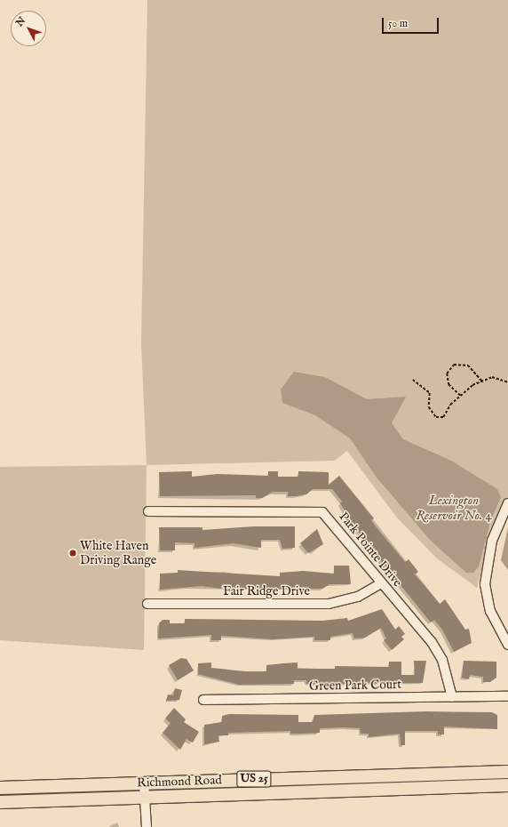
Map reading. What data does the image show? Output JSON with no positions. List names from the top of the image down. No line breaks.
{"streets":{"highway":["US 25","Richmond Road"],"street":["Park Pointe Drive","Fair Ridge Drive","Green Park Court"]},"crossings":[["Park Pointe Drive","Fair Ridge Drive"],["Park Pointe Drive","Green Park Court"]],"water":["Lexington Reservoir No. 4"],"places":["White Haven Driving Range"],"scale_bar":"50 m","north":"top left"}
